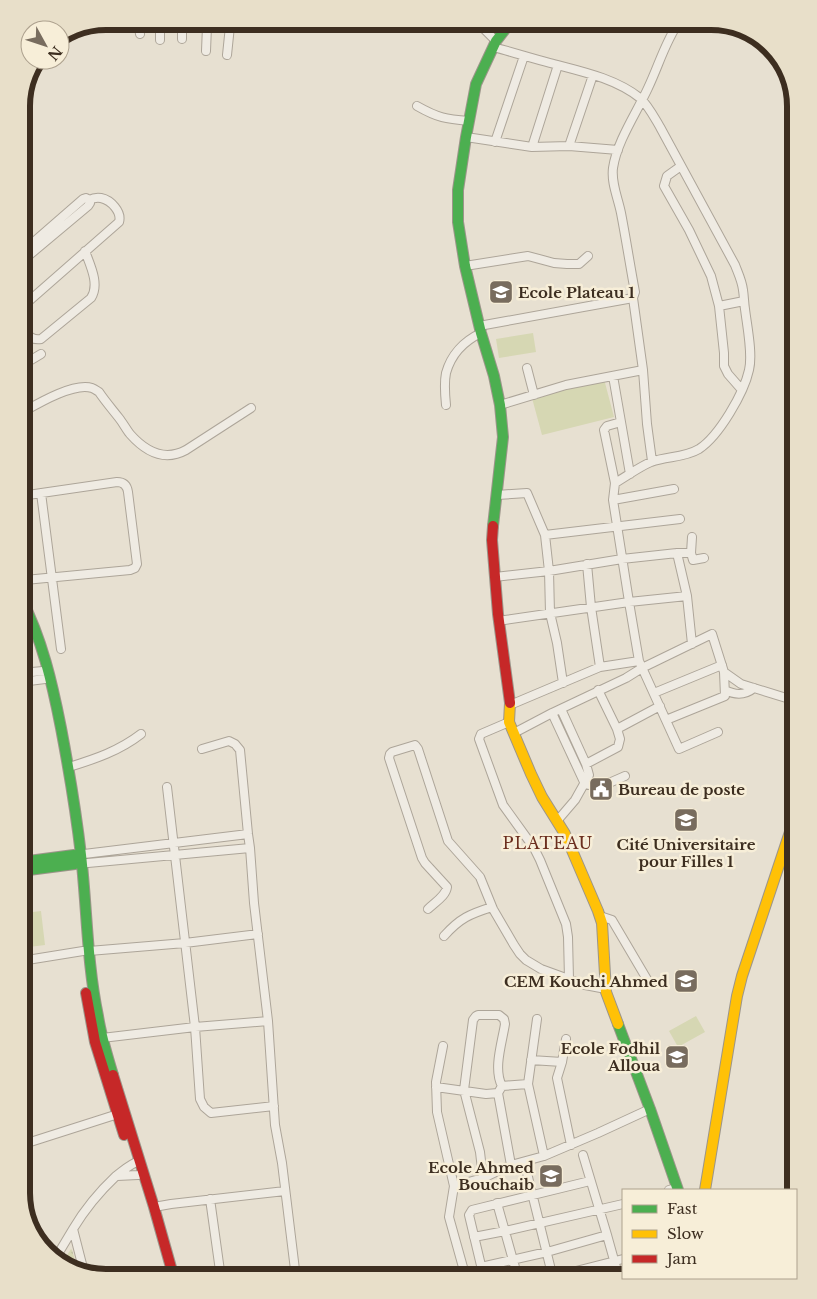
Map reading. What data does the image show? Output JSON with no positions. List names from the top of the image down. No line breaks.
{"districts":["PLATEAU"],"places":{"school or university":["Ecole Plateau 1","Cité Universitaire pour Filles 1","CEM Kouchi Ahmed","Ecole Fodhil Alloua","Ecole Ahmed Bouchaib"],"public building":["Bureau de poste"]},"legend":["Fast","Slow","Jam"],"north":"bottom right"}
